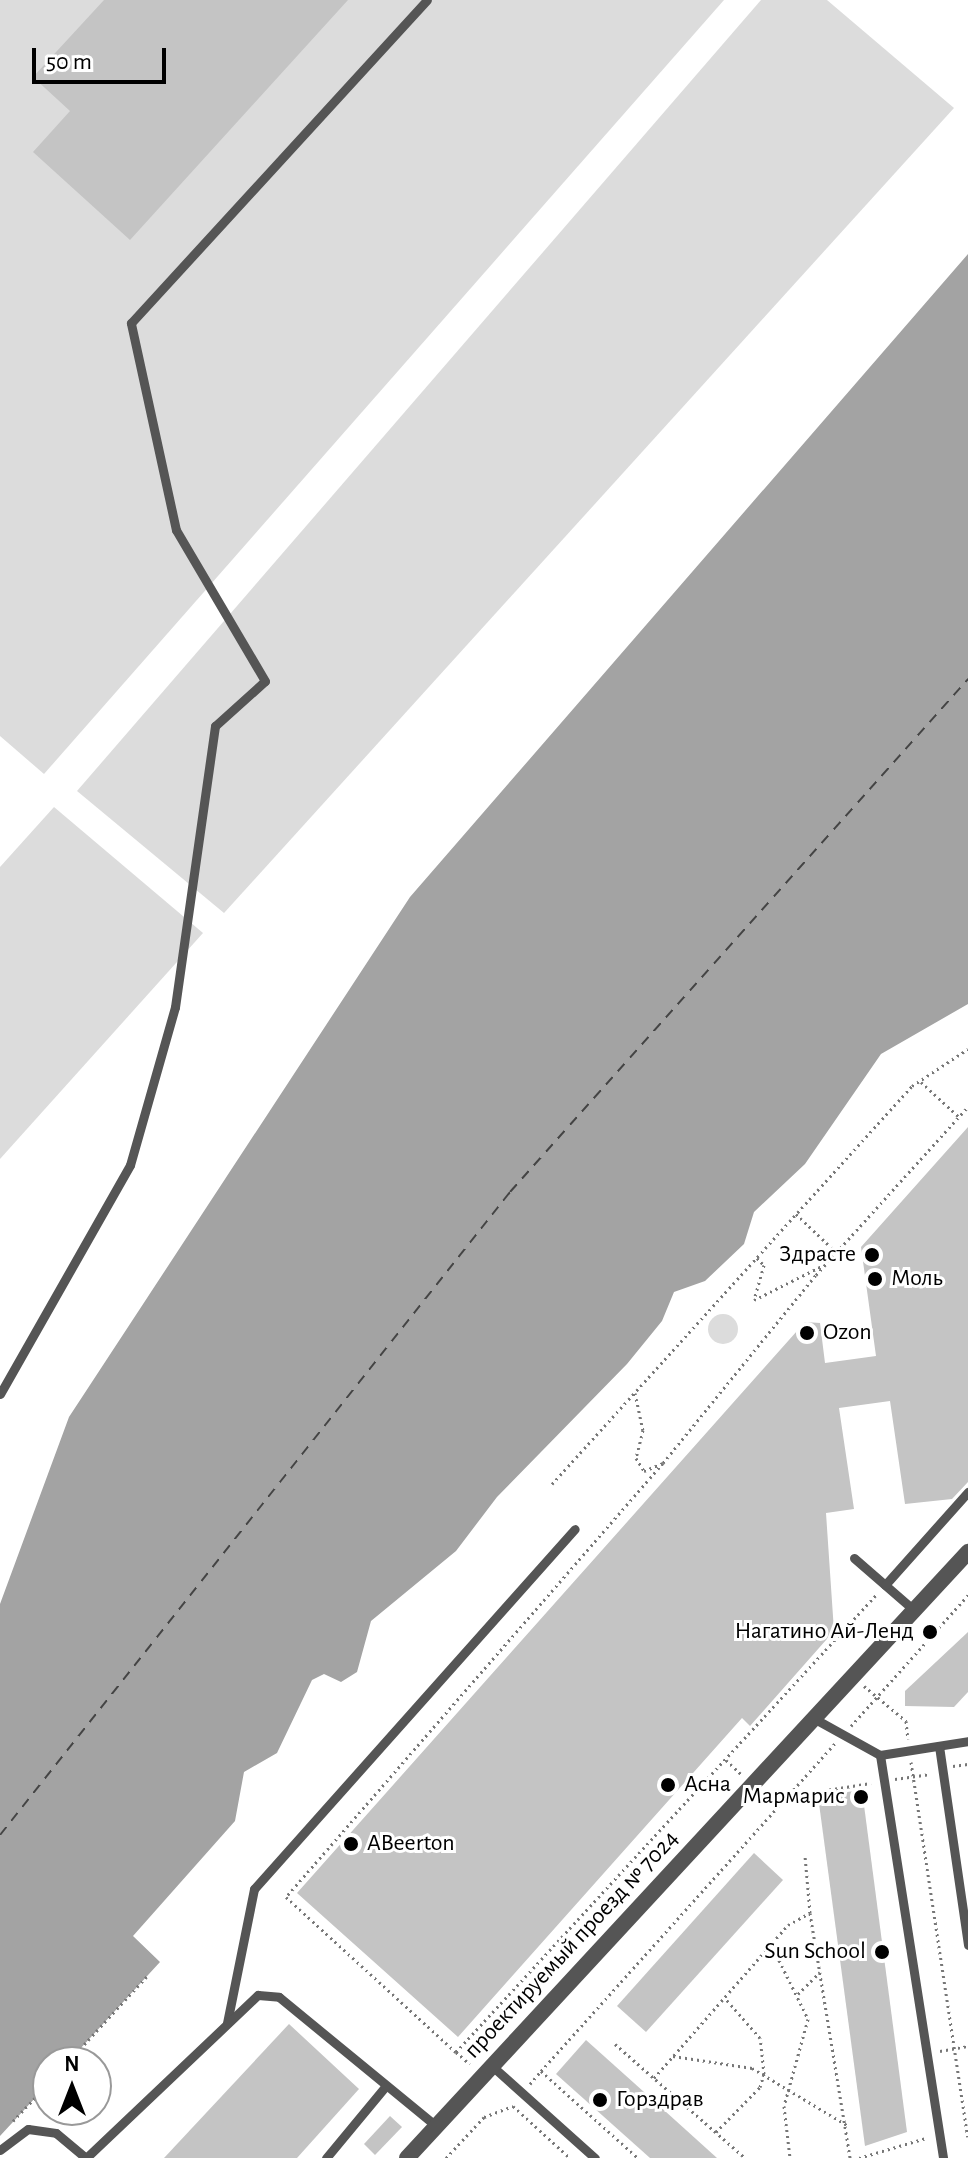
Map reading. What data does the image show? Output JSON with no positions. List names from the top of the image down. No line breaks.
{"streets":{"street":["проектируемый проезд № 7024"]},"places":["Здрасте","Моль","Ozon","Нагатино Ай-Ленд","Асна","Мармарис","ABeerton","Sun School","Горздрав"],"scale_bar":"50 m","north":"top"}
